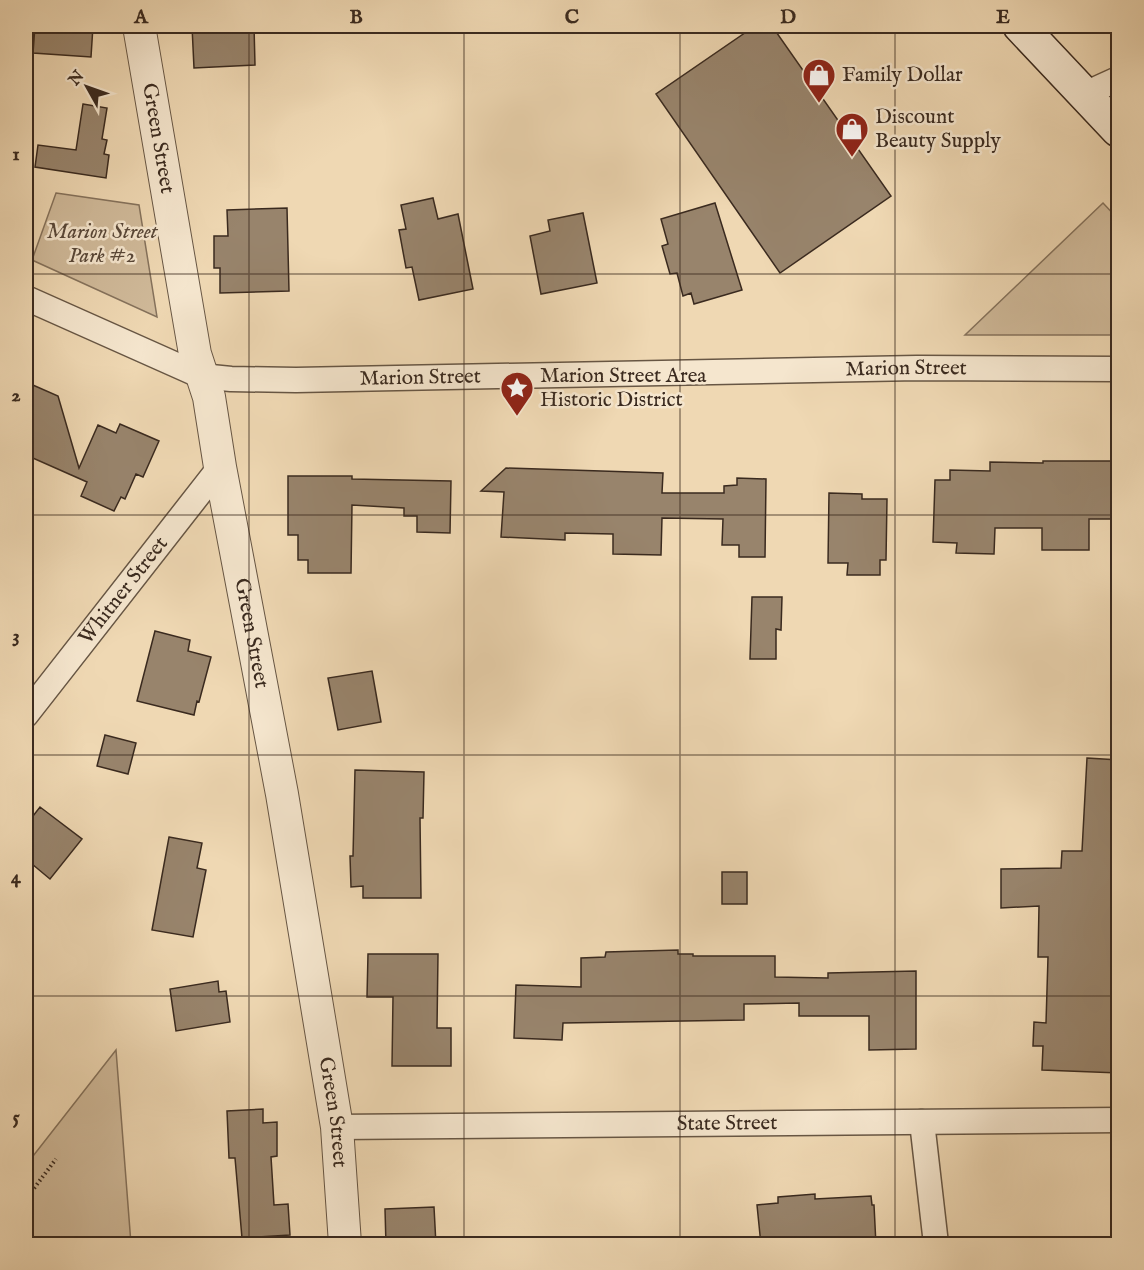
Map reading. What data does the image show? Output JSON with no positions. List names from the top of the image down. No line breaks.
{"streets":{"street":["Green Street","Marion Street","Whitner Street","State Street"]},"crossings":[["Green Street","Marion Street"],["Green Street","Whitner Street"],["Green Street","State Street"]],"parks":["Marion Street Park #2"],"places":{"shop":["Family Dollar","Discount Beauty Supply"],"place":["Marion Street Area Historic District"]},"north":"top left","grid":{"columns":["A","B","C","D","E"],"rows":["1","2","3","4","5"]}}
